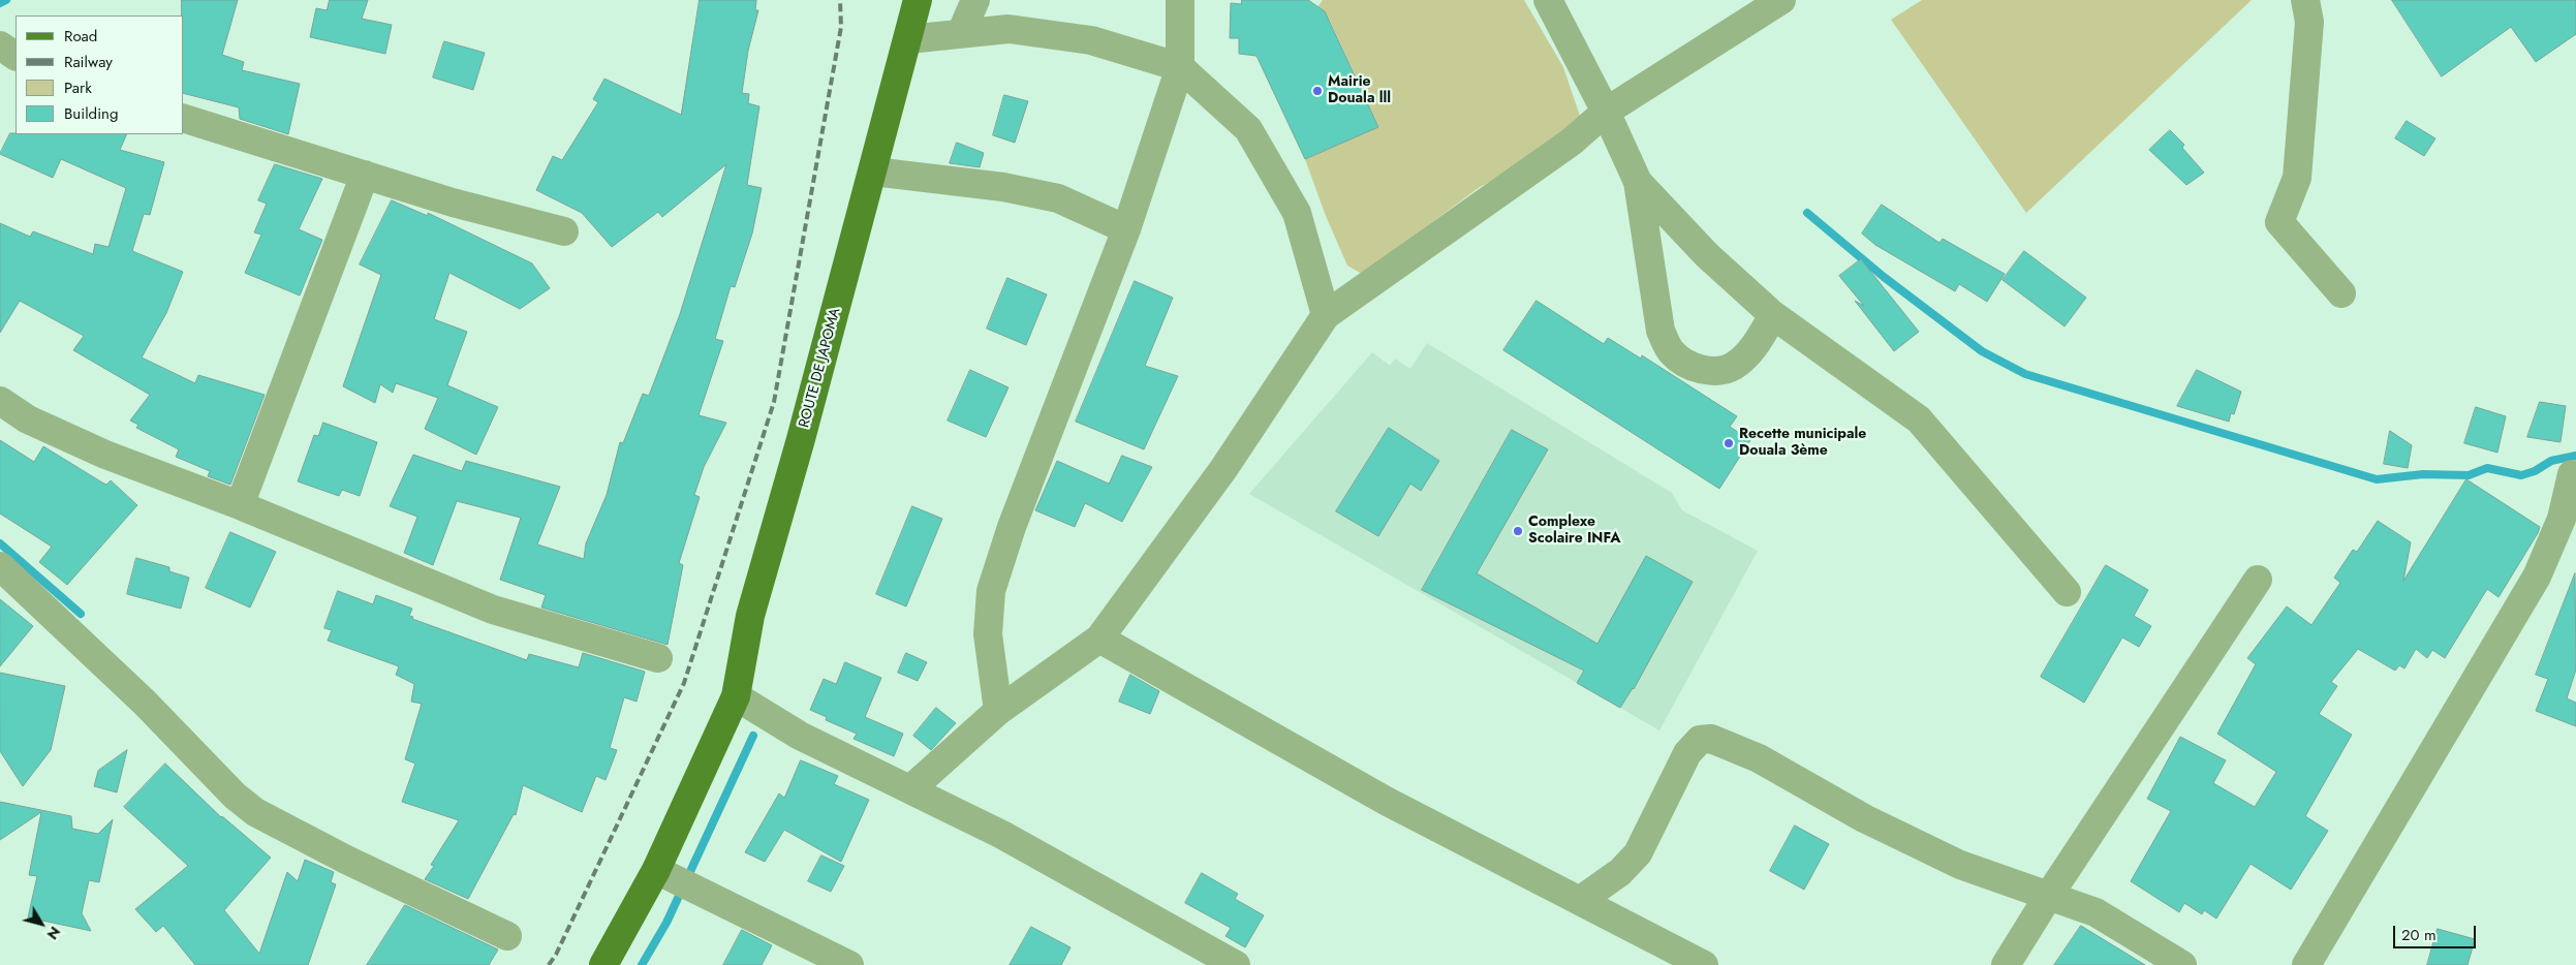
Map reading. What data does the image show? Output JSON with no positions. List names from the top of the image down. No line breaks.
{"streets":{"main road":["ROUTE DE JAPOMA"]},"places":["Mairie Douala lll","Recette municipale Douala 3ème","Complexe Scolaire INFA"],"legend":["Road","Railway","Park","Building"],"scale_bar":"20 m","north":"bottom right"}
